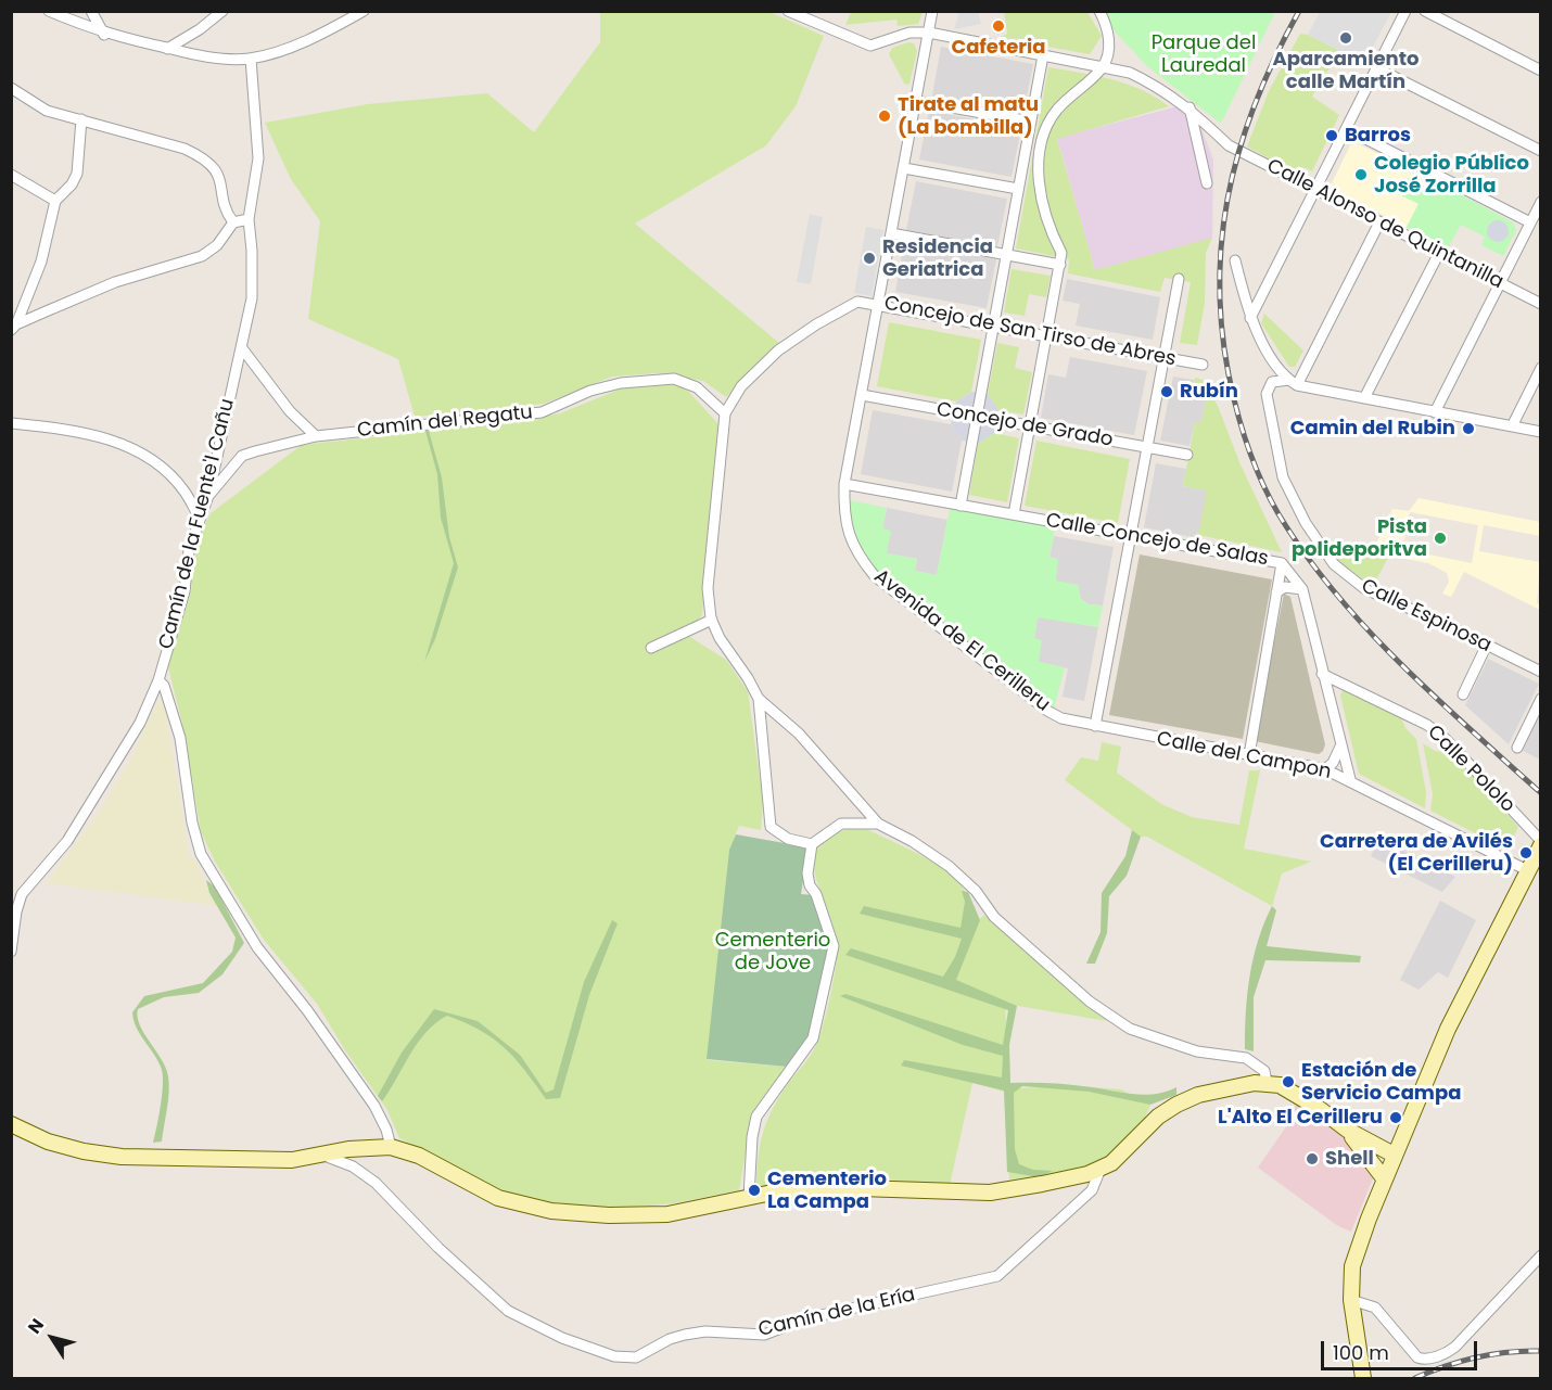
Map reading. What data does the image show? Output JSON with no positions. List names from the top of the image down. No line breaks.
{"streets":{"street":["Calle Alonso de Quintanilla","Concejo de San Tirso de Abres","Camín del Regatu","Concejo de Grado","Camín de la Fuente'l Cañu","Calle Concejo de Salas","Calle Espinosa","Avenida de El Cerilleru","Calle del Campon","Calle Pololo","Camín de la Ería"]},"crossings":[["Calle Alonso de Quintanilla","Avenida de El Cerilleru"],["Concejo de San Tirso de Abres","Camín del Regatu"],["Concejo de San Tirso de Abres","Avenida de El Cerilleru"],["Camín del Regatu","Camín de la Fuente'l Cañu"],["Concejo de Grado","Avenida de El Cerilleru"],["Calle Concejo de Salas","Avenida de El Cerilleru"],["Calle Concejo de Salas","Calle del Campon"],["Calle Concejo de Salas","Calle Pololo"],["Avenida de El Cerilleru","Calle del Campon"]],"parks":["Parque del Lauredal","Cementerio de Jove"],"places":["Cafeteria","Aparcamiento calle Martín","Tirate al matu (La bombilla)","Barros","Colegio Público José Zorrilla","Residencia Geriatrica","Rubín","Camin del Rubin","Pista polideporitva","Carretera de Avilés (El Cerilleru)","Estación de Servicio Campa","L'Alto El Cerilleru","Shell","Cementerio La Campa"],"scale_bar":"100 m","north":"top left"}
